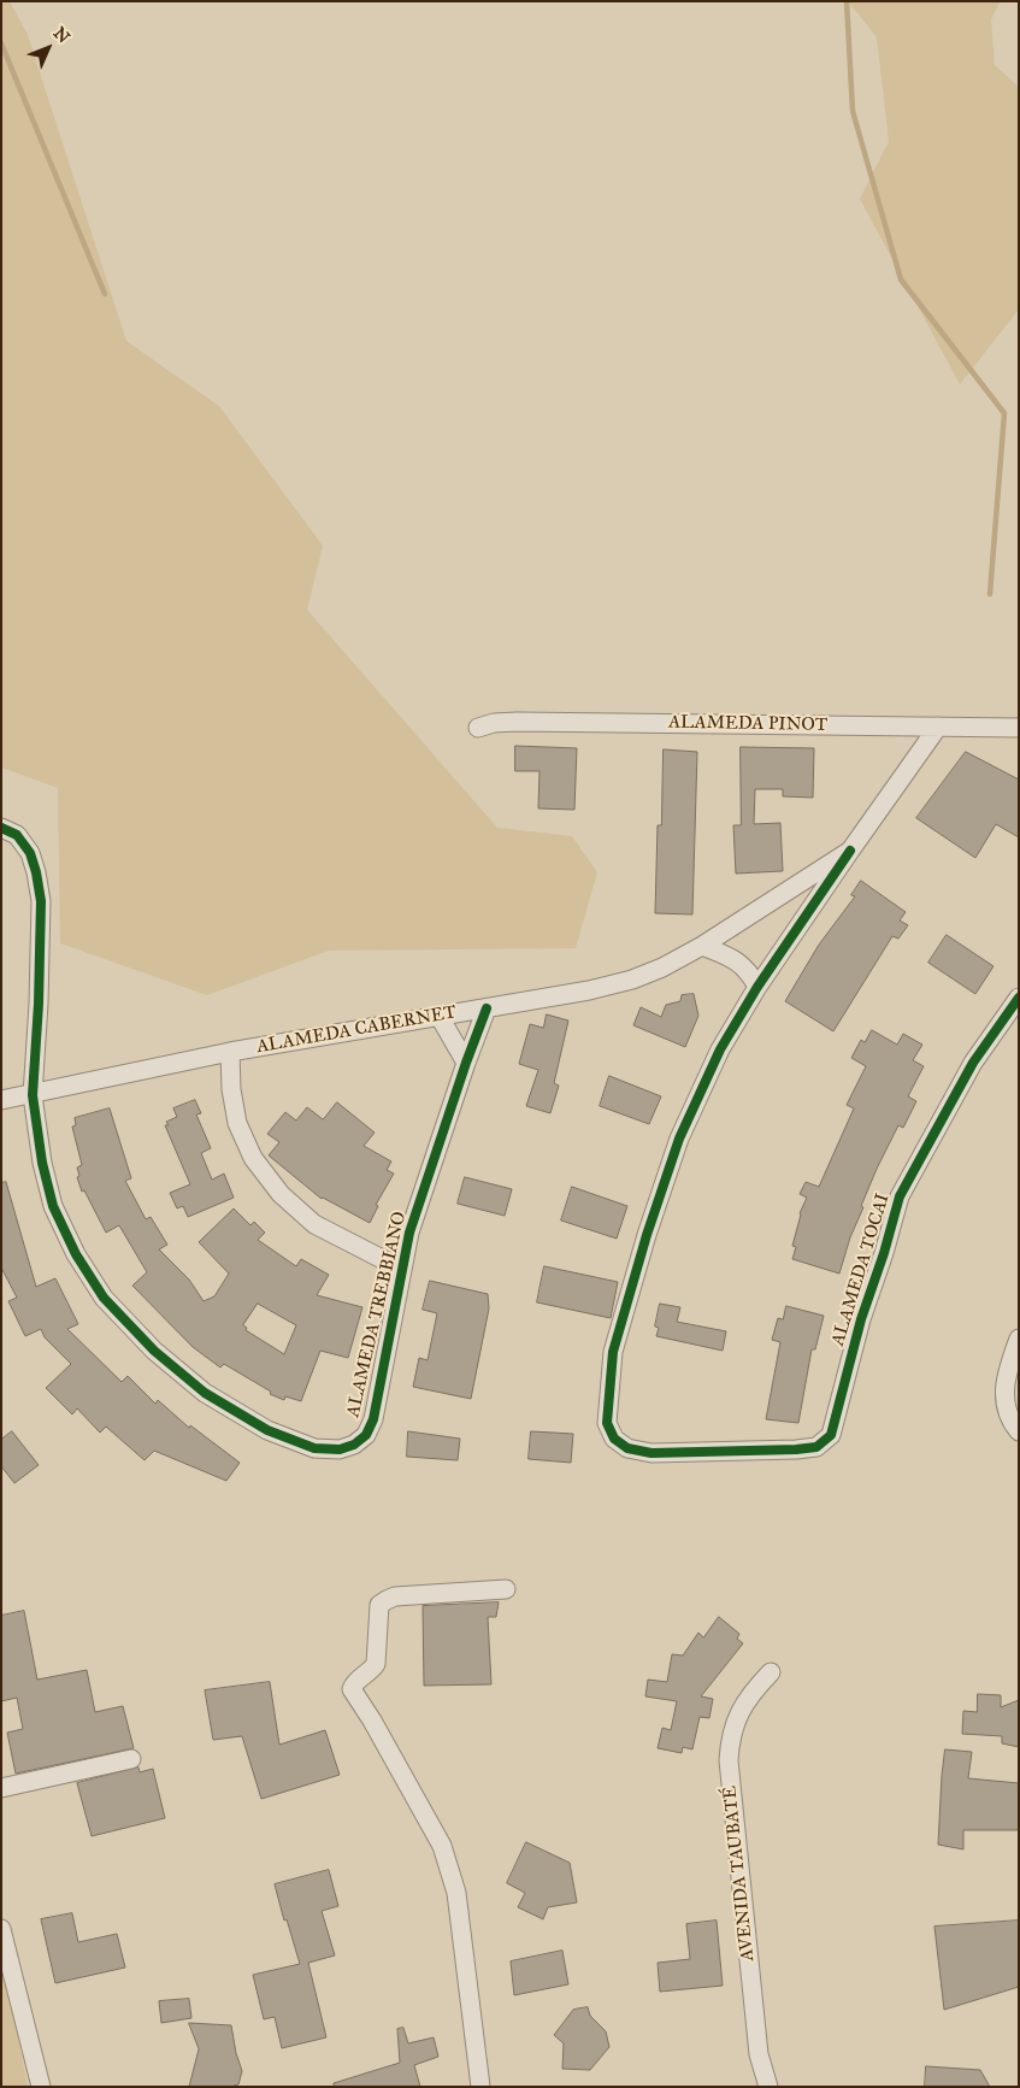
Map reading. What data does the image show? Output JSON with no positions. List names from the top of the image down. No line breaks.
{"streets":{"street":["ALAMEDA PINOT","ALAMEDA CABERNET","ALAMEDA TOCAI","ALAMEDA TREBBIANO","AVENIDA TAUBATÉ"]},"crossings":[["ALAMEDA PINOT","ALAMEDA CABERNET"],["ALAMEDA CABERNET","ALAMEDA TOCAI"],["ALAMEDA CABERNET","ALAMEDA TREBBIANO"]],"north":"top right"}
